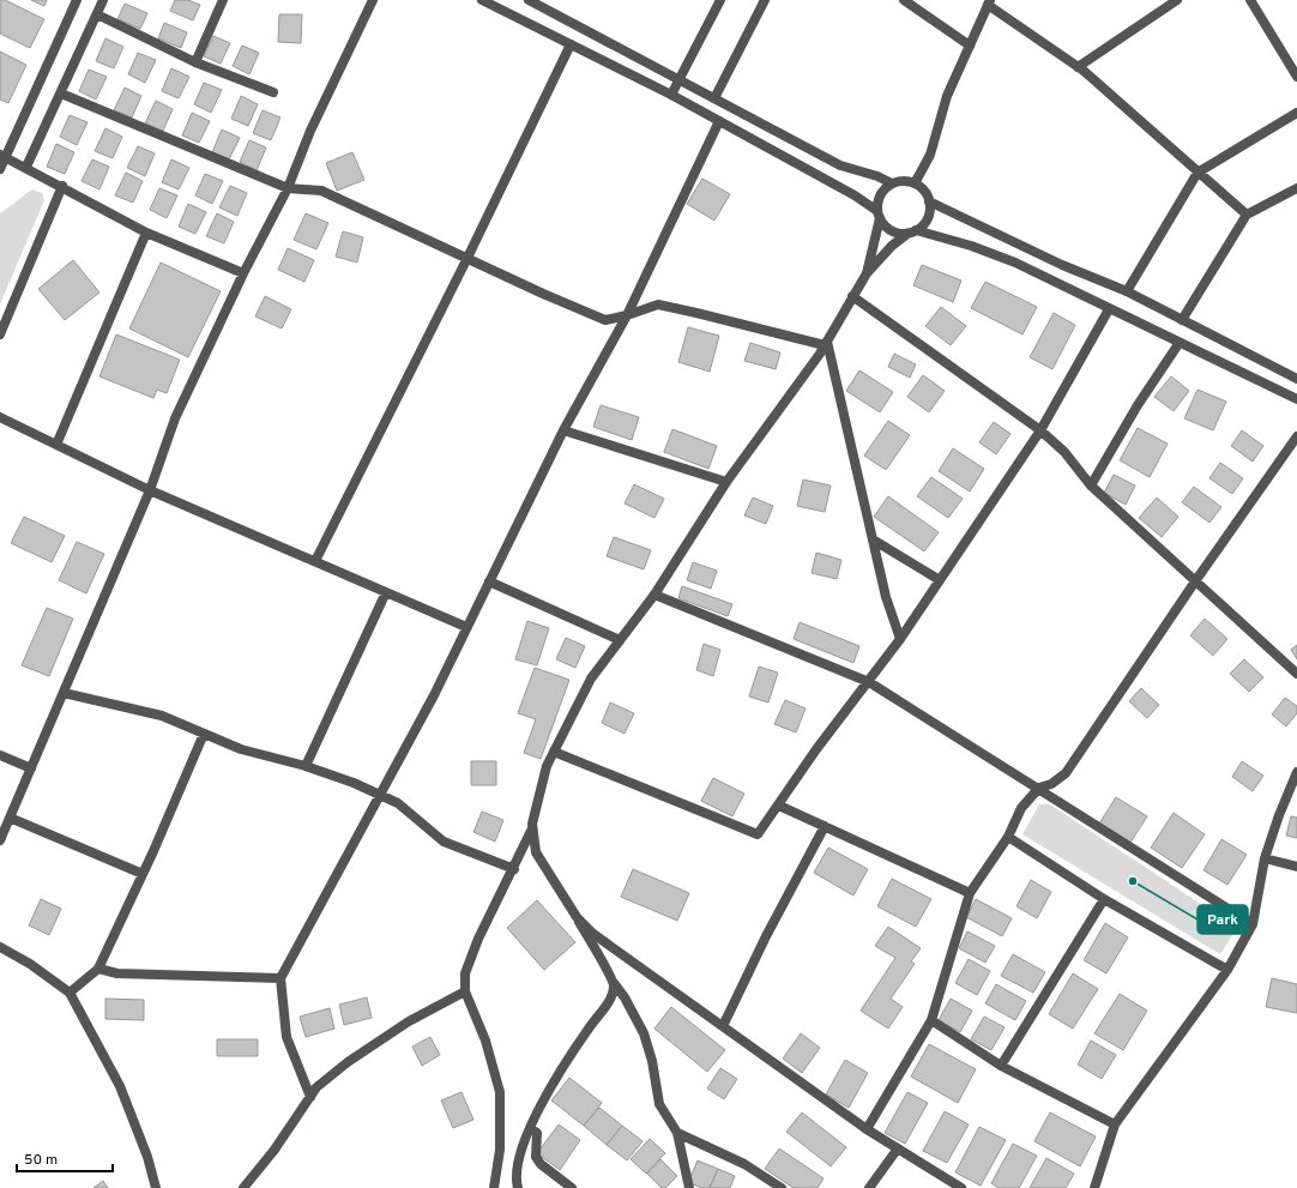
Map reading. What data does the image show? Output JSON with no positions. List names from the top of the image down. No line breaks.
{"places":["Park"],"scale_bar":"50 m"}
